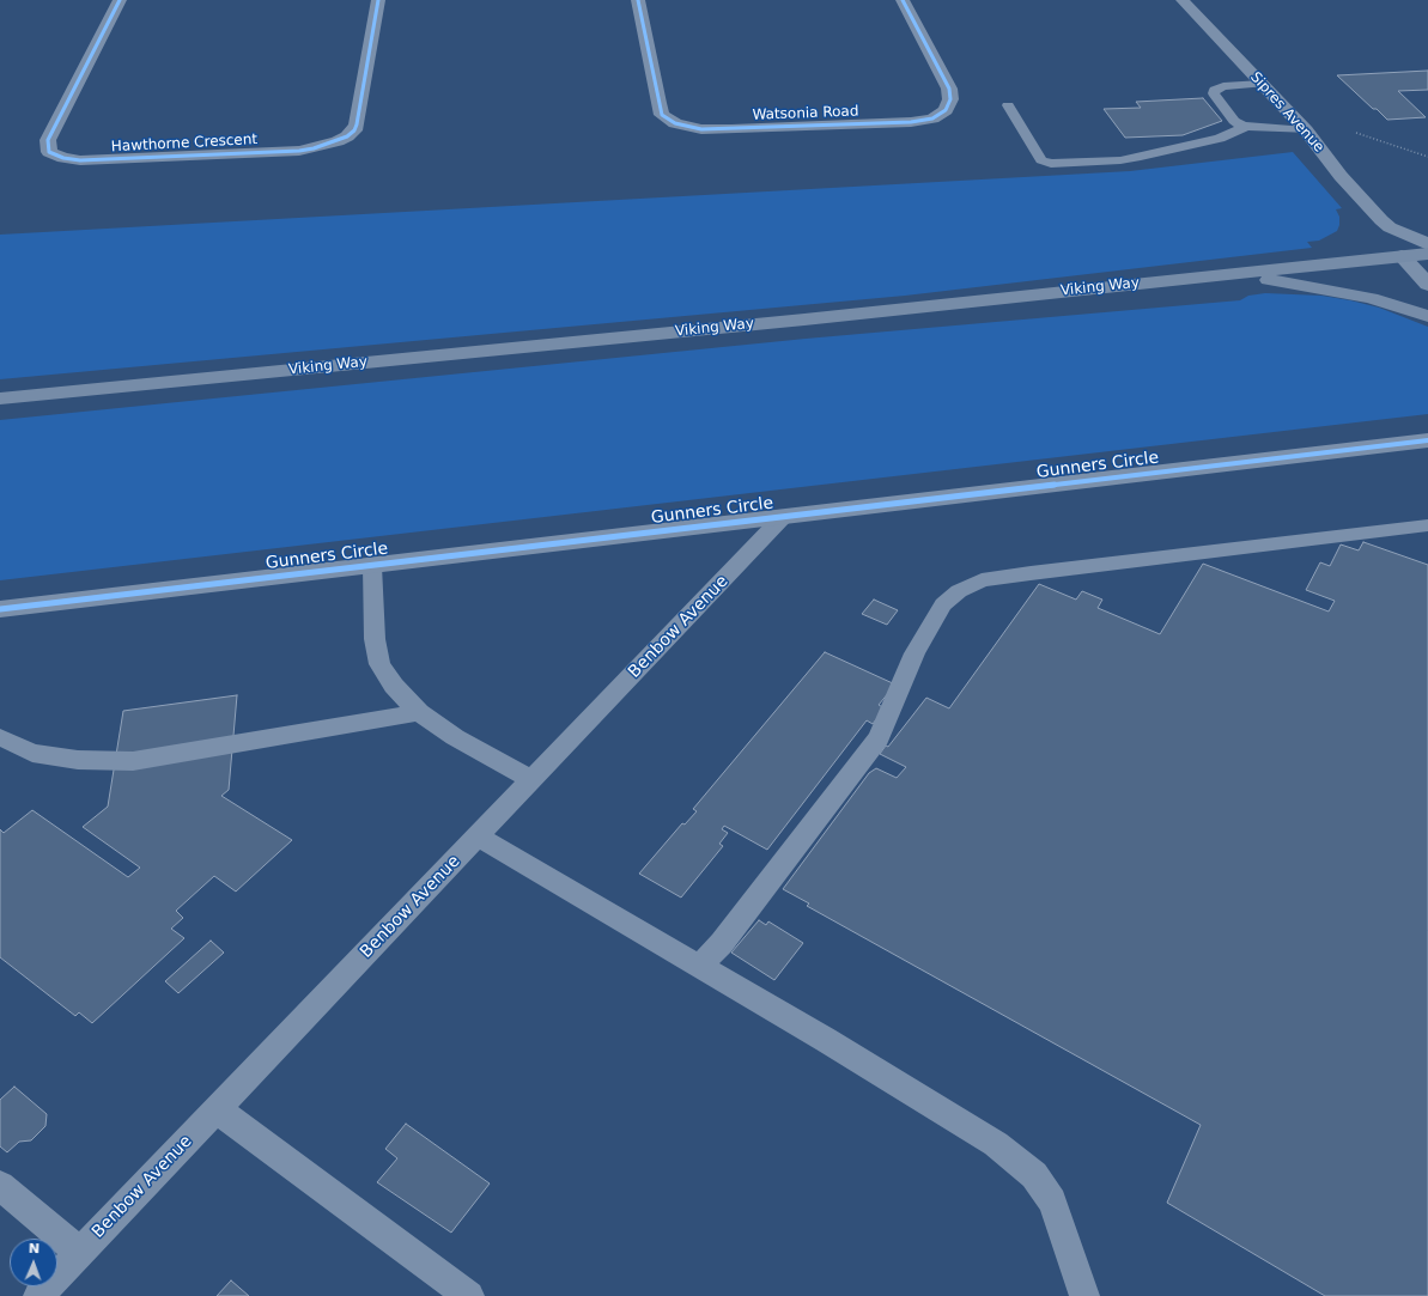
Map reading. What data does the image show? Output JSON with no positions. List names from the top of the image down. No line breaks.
{"streets":{"main road":["Viking Way"],"street":["Sipres Avenue","Watsonia Road","Hawthorne Crescent","Gunners Circle"],"lane":["Benbow Avenue"]},"crossings":[["Sipres Avenue","Viking Way"],["Gunners Circle","Benbow Avenue"]],"north":"top"}
